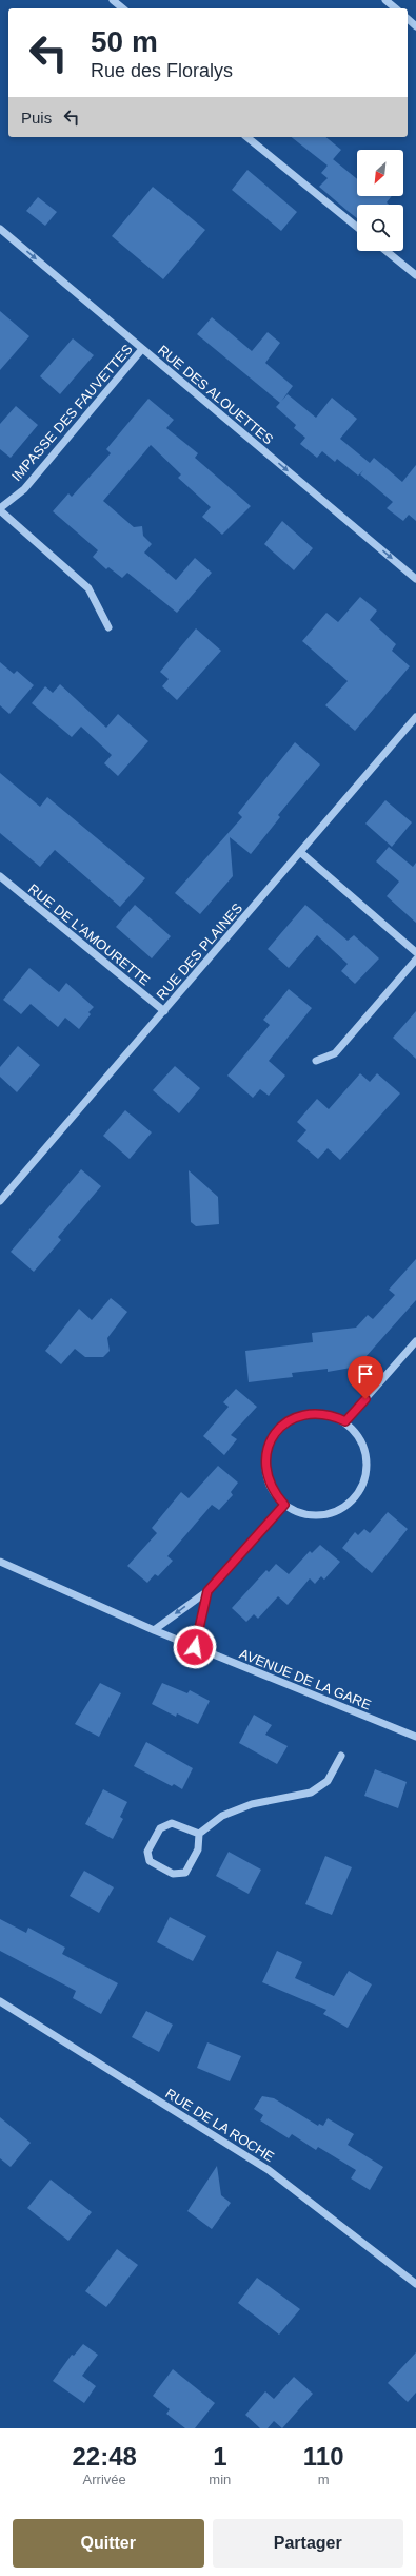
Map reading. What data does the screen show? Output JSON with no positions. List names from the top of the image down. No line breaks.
{"streets":{"street":["RUE DES ALOUETTES","IMPASSE DES FAUVETTES","RUE DE L'AMOURETTE","RUE DES PLAINES","AVENUE DE LA GARE","RUE DE LA ROCHE"]},"crossings":[["RUE DES ALOUETTES","IMPASSE DES FAUVETTES"],["RUE DE L'AMOURETTE","RUE DES PLAINES"]],"one_way":["RUE DES ALOUETTES"],"north":"bottom left","page":{"turn":["50 m","Rue des Floralys"],"then":"Puis","eta":["22:48","Arrivée","1","min","110","m"],"buttons":["Quitter","Partager"]}}
